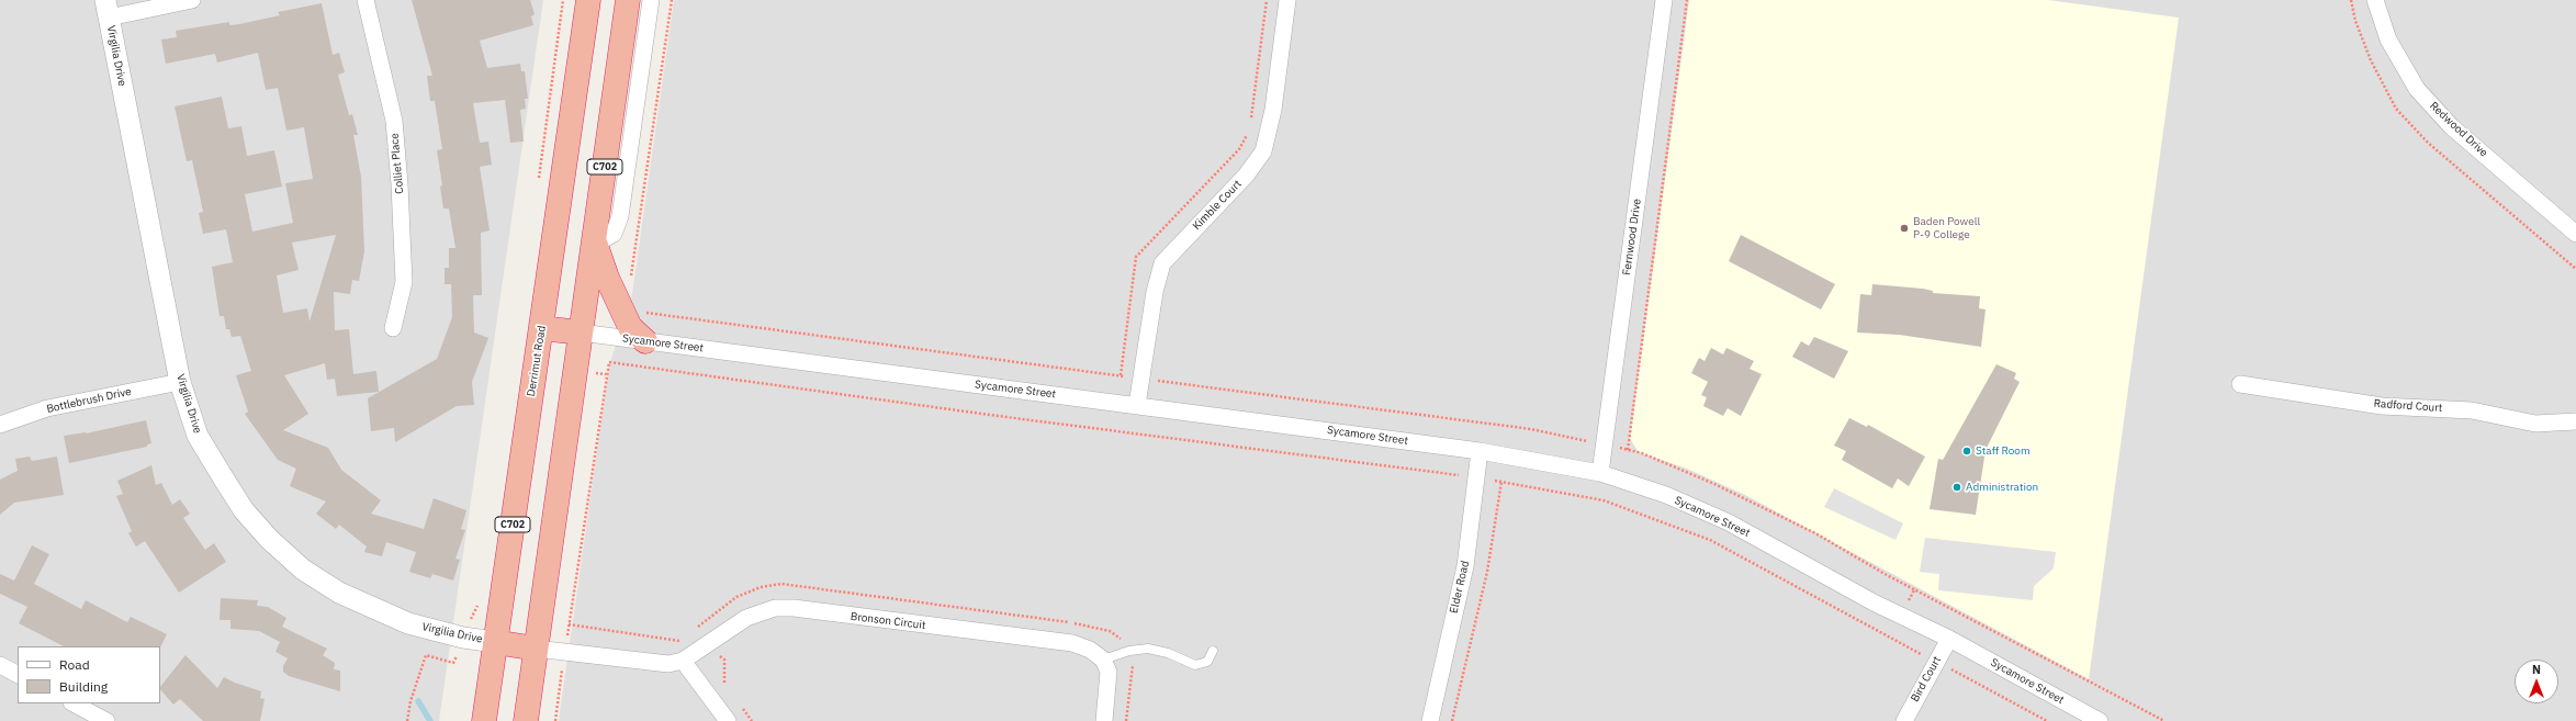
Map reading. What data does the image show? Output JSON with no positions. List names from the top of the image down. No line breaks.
{"streets":{"highway":["C702","Derrimut Road"],"street":["Virgilia Drive","Redwood Drive","Colliet Place","Kimble Court","Fernwood Drive","Sycamore Street","Bottlebrush Drive","Radford Court","Elder Road","Bronson Circuit","Bird Court"]},"crossings":[["Virgilia Drive","Derrimut Road"],["Virgilia Drive","Bottlebrush Drive"],["C702","Sycamore Street"],["C702","Bronson Circuit"],["Kimble Court","Sycamore Street"],["Fernwood Drive","Sycamore Street"],["Sycamore Street","Elder Road"],["Sycamore Street","Bird Court"]],"places":["Baden Powell P-9 College","Staff Room","Administration"],"legend":["Road","Building"],"north":"top"}
